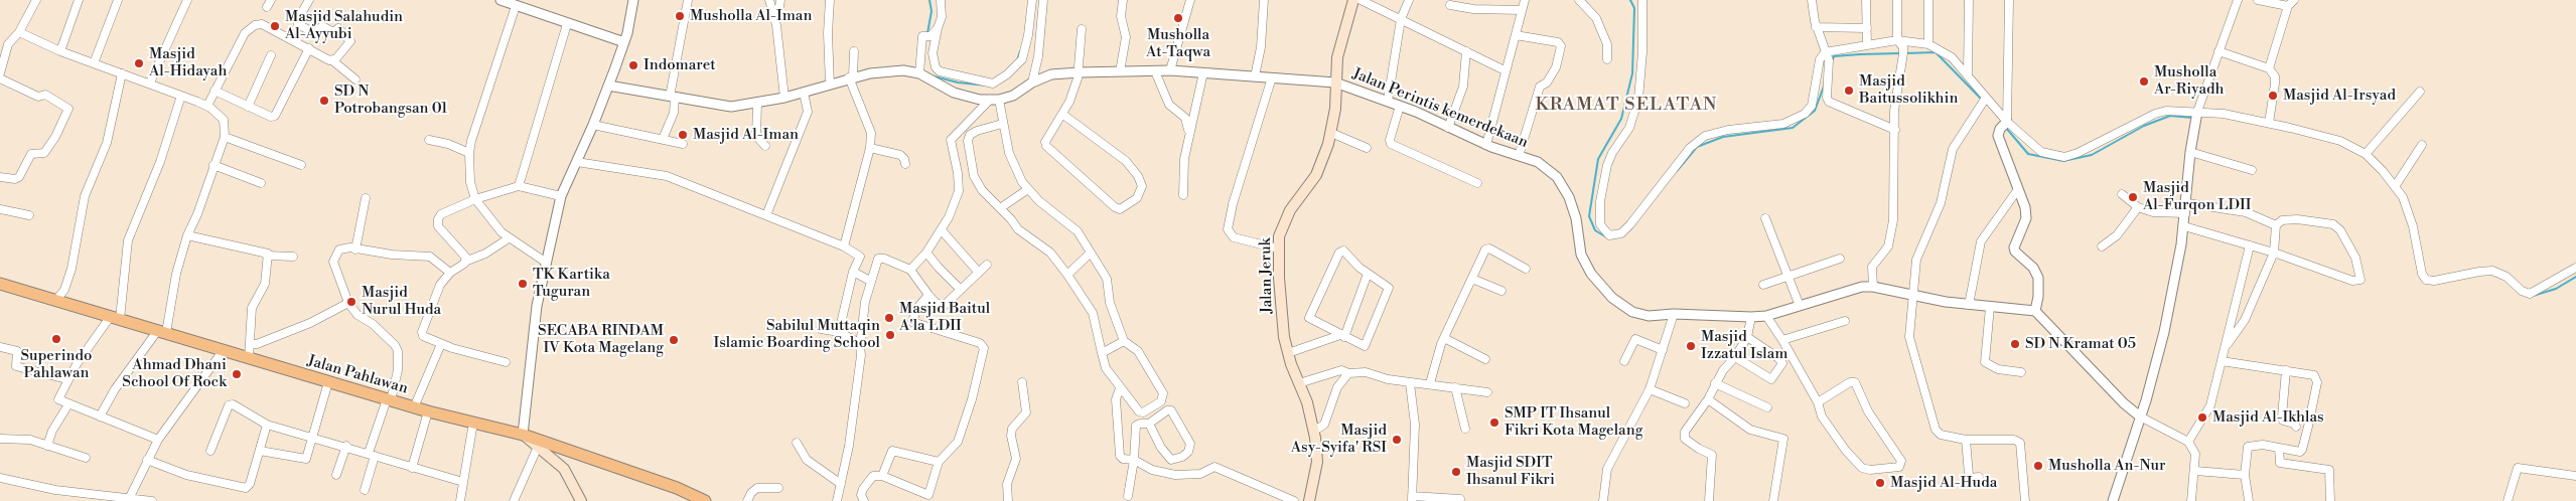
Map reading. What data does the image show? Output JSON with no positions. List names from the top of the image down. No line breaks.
{"streets":{"main road":["Jalan Jeruk","Jalan Pahlawan"],"street":["Jalan Perintis kemerdekaan"]},"crossings":[["Jalan Perintis kemerdekaan","Jalan Jeruk"]],"districts":["KRAMAT SELATAN"],"places":["Musholla Al-Iman","Musholla At-Taqwa","Masjid Salahudin Al-Ayyubi","Masjid Al-Hidayah","Indomaret","Musholla Ar-Riyadh","Masjid Baitussolikhin","Masjid Al-Irsyad","SD N Potrobangsan 01","Masjid Al-Iman","Masjid Al-Furqon LDII","TK Kartika Tuguran","Masjid Nurul Huda","Masjid Baitul A'la LDII","Sabilul Muttaqin Islamic Boarding School","Superindo Pahlawan","SECABA RINDAM IV Kota Magelang","SD N Kramat 05","Masjid Izzatul Islam","Ahmad Dhani School Of Rock","Masjid Al-Ikhlas","SMP IT Ihsanul Fikri Kota Magelang","Masjid Asy-Syifa' RSI","Musholla An-Nur","Masjid SDIT Ihsanul Fikri","Masjid Al-Huda"]}
